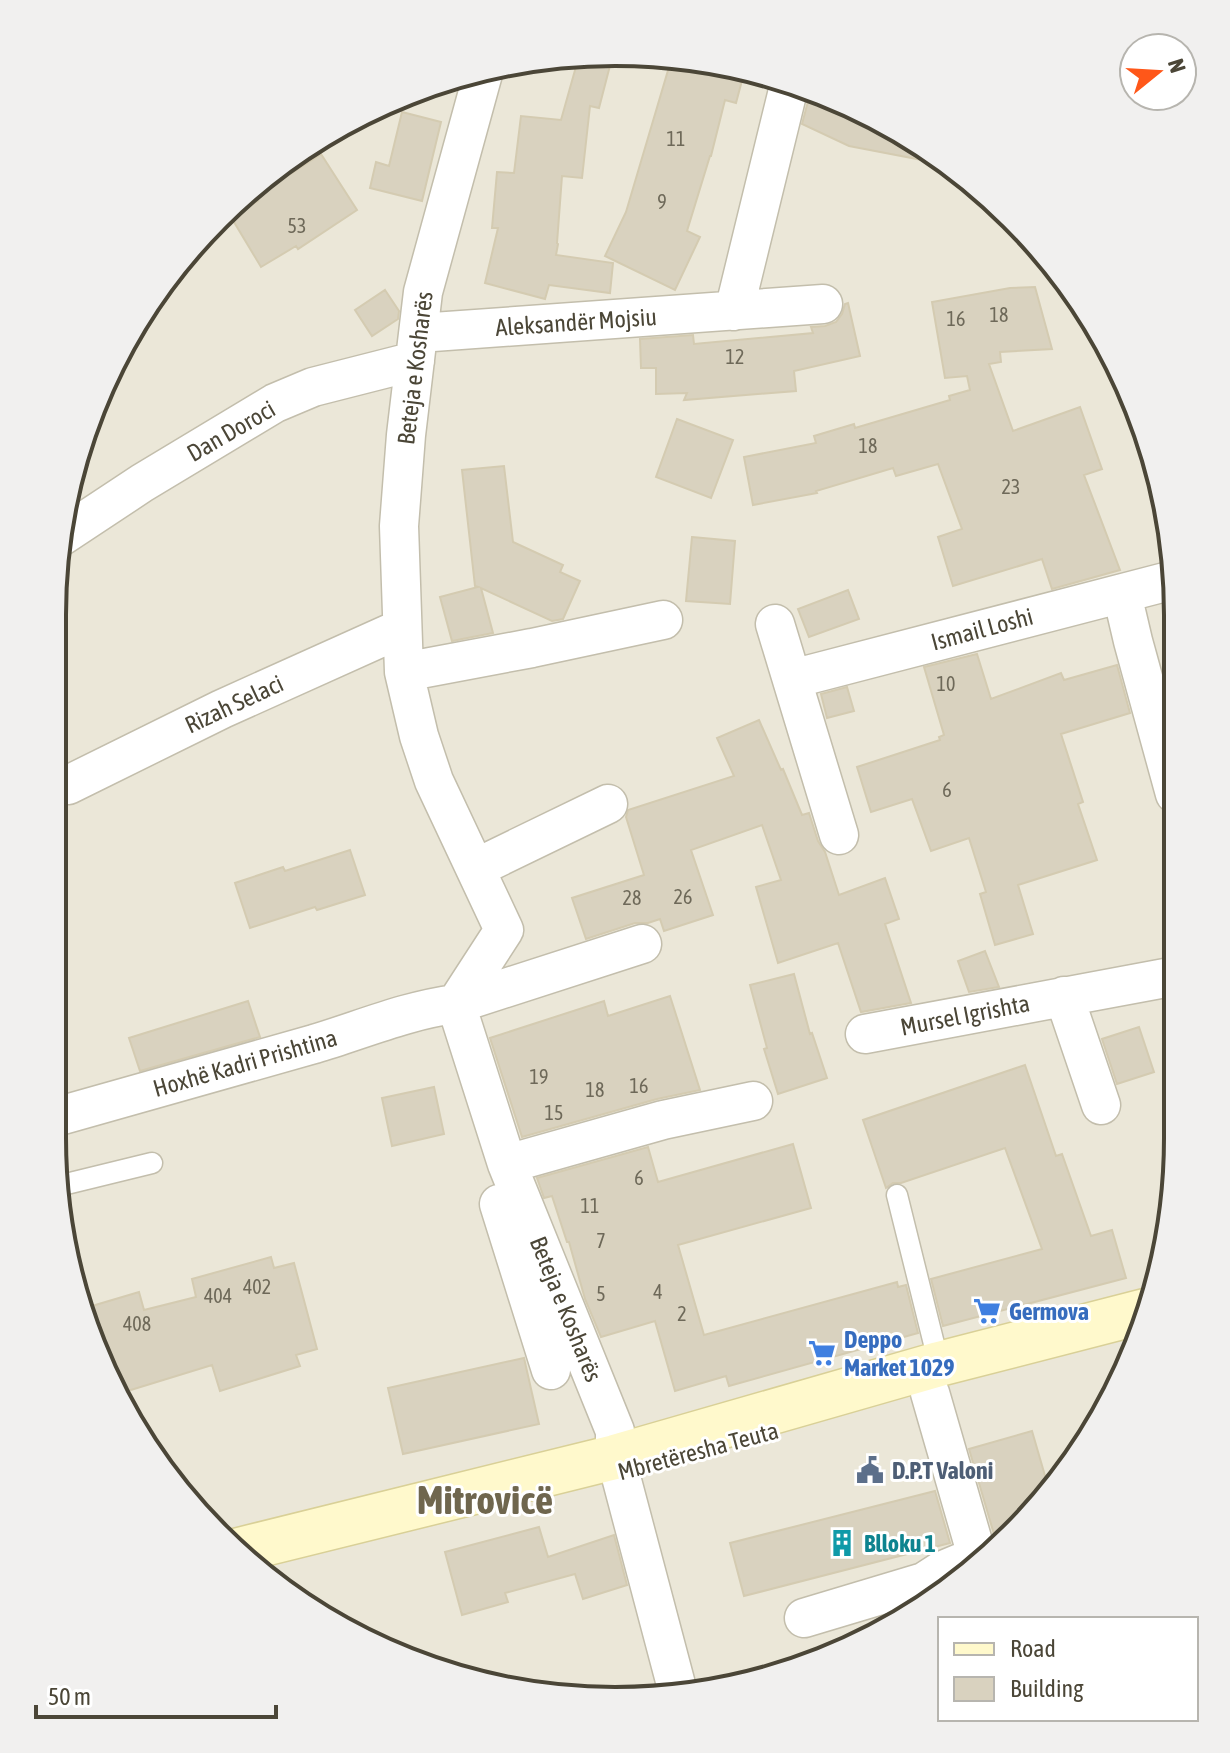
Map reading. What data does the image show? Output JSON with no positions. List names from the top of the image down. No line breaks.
{"streets":{"main road":["Mbretëresha Teuta"],"street":["Aleksandër Mojsiu","Beteja e Kosharës","Dan Doroci","Ismail Loshi","Rizah Selaci","Mursel Igrishta","Hoxhë Kadri Prishtina"]},"crossings":[["Aleksandër Mojsiu","Beteja e Kosharës"],["Aleksandër Mojsiu","Dan Doroci"],["Beteja e Kosharës","Dan Doroci"],["Beteja e Kosharës","Rizah Selaci"],["Beteja e Kosharës","Hoxhë Kadri Prishtina"],["Beteja e Kosharës","Mbretëresha Teuta"]],"districts":["Mitrovicë"],"places":{"supermarket":["Germova","Deppo Market 1029"],"public building":["D.P.T Valoni"],"building":["Blloku 1"]},"house_numbers":["11","9","53","18","16","12","18","23","10","6","26","28","19","16","18","15","6","11","7","402","4","5","404","2","408"],"legend":["Road","Building"],"scale_bar":"50 m","north":"right"}
